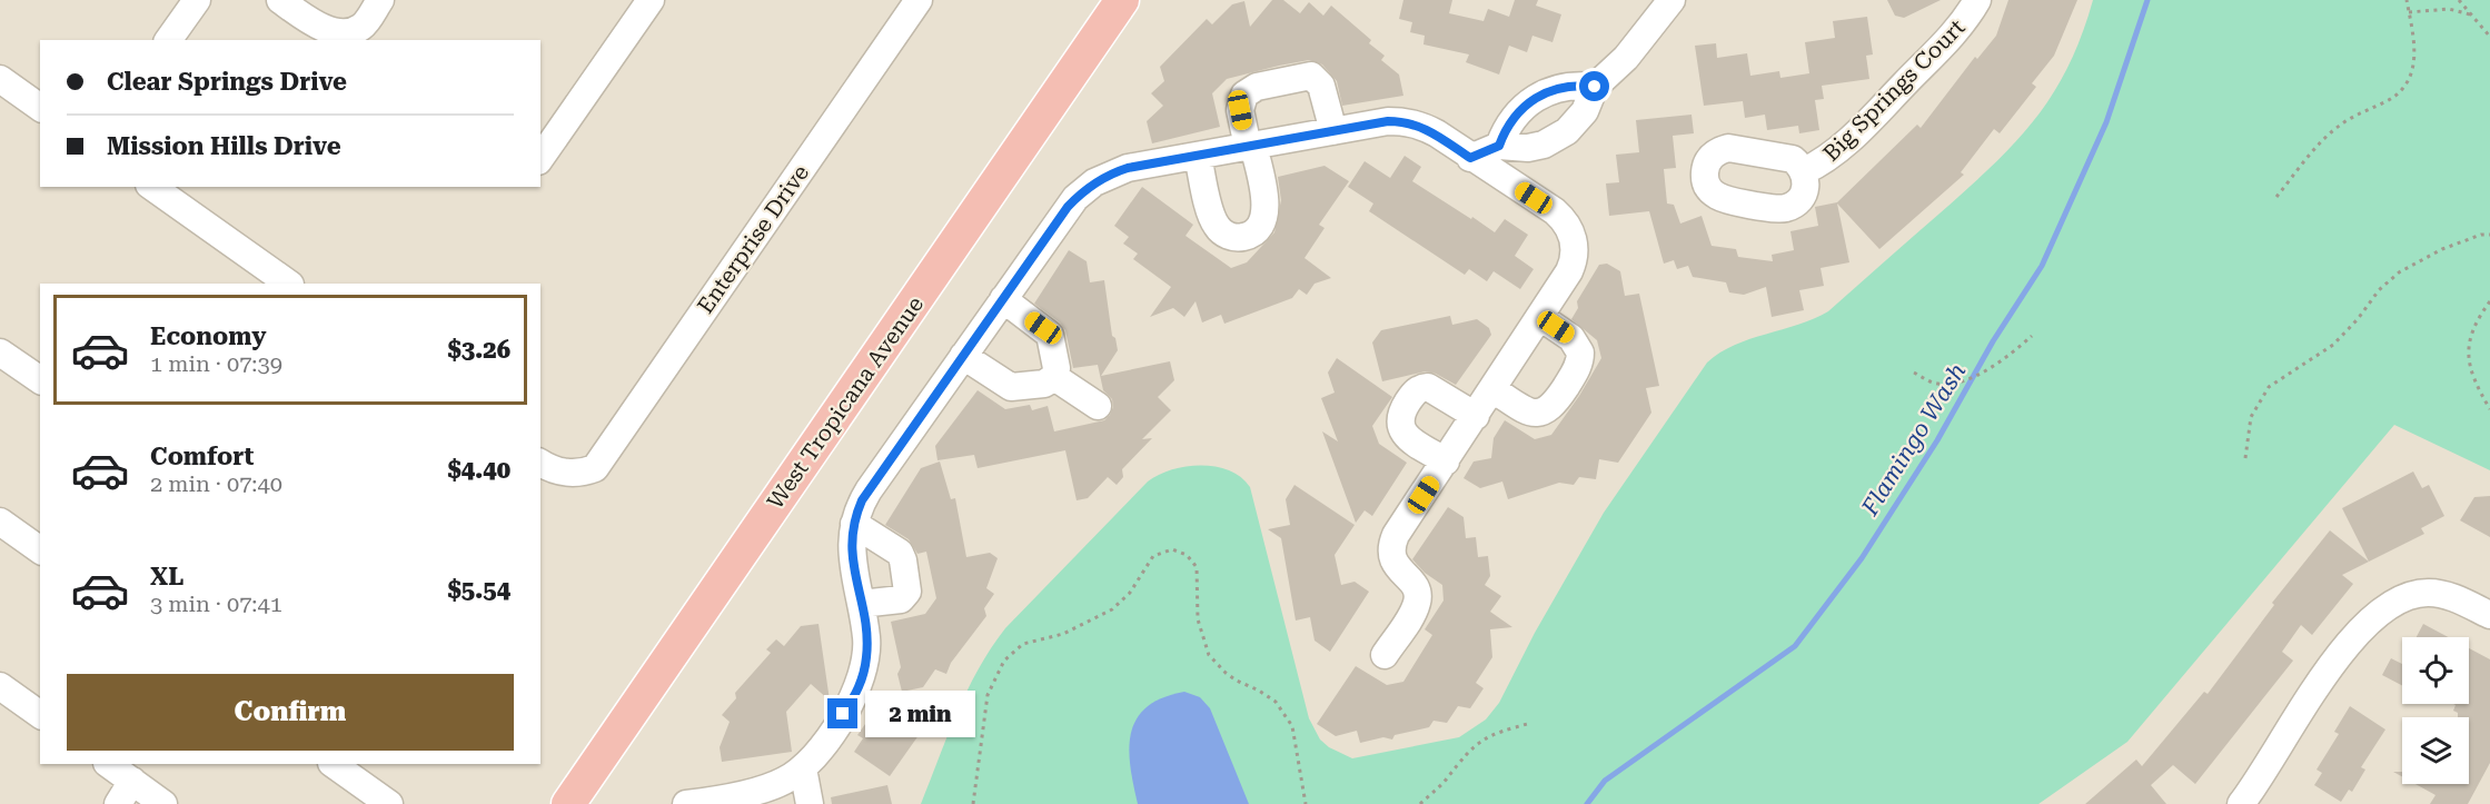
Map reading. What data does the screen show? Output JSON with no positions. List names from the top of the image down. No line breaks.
{"streets":{"main road":["West Tropicana Avenue"],"street":["Big Springs Court","Enterprise Drive"]},"water":["Flamingo Wash"],"page":{"banner":["Clear Springs Drive","Mission Hills Drive"],"list":[{"name":"Economy","note":"1 min · 07:39","value":"$3.26"},{"name":"Comfort","note":"2 min · 07:40","value":"$4.40"},{"name":"XL","note":"3 min · 07:41","value":"$5.54"}],"buttons":"Confirm","bubble":"2 min"}}
